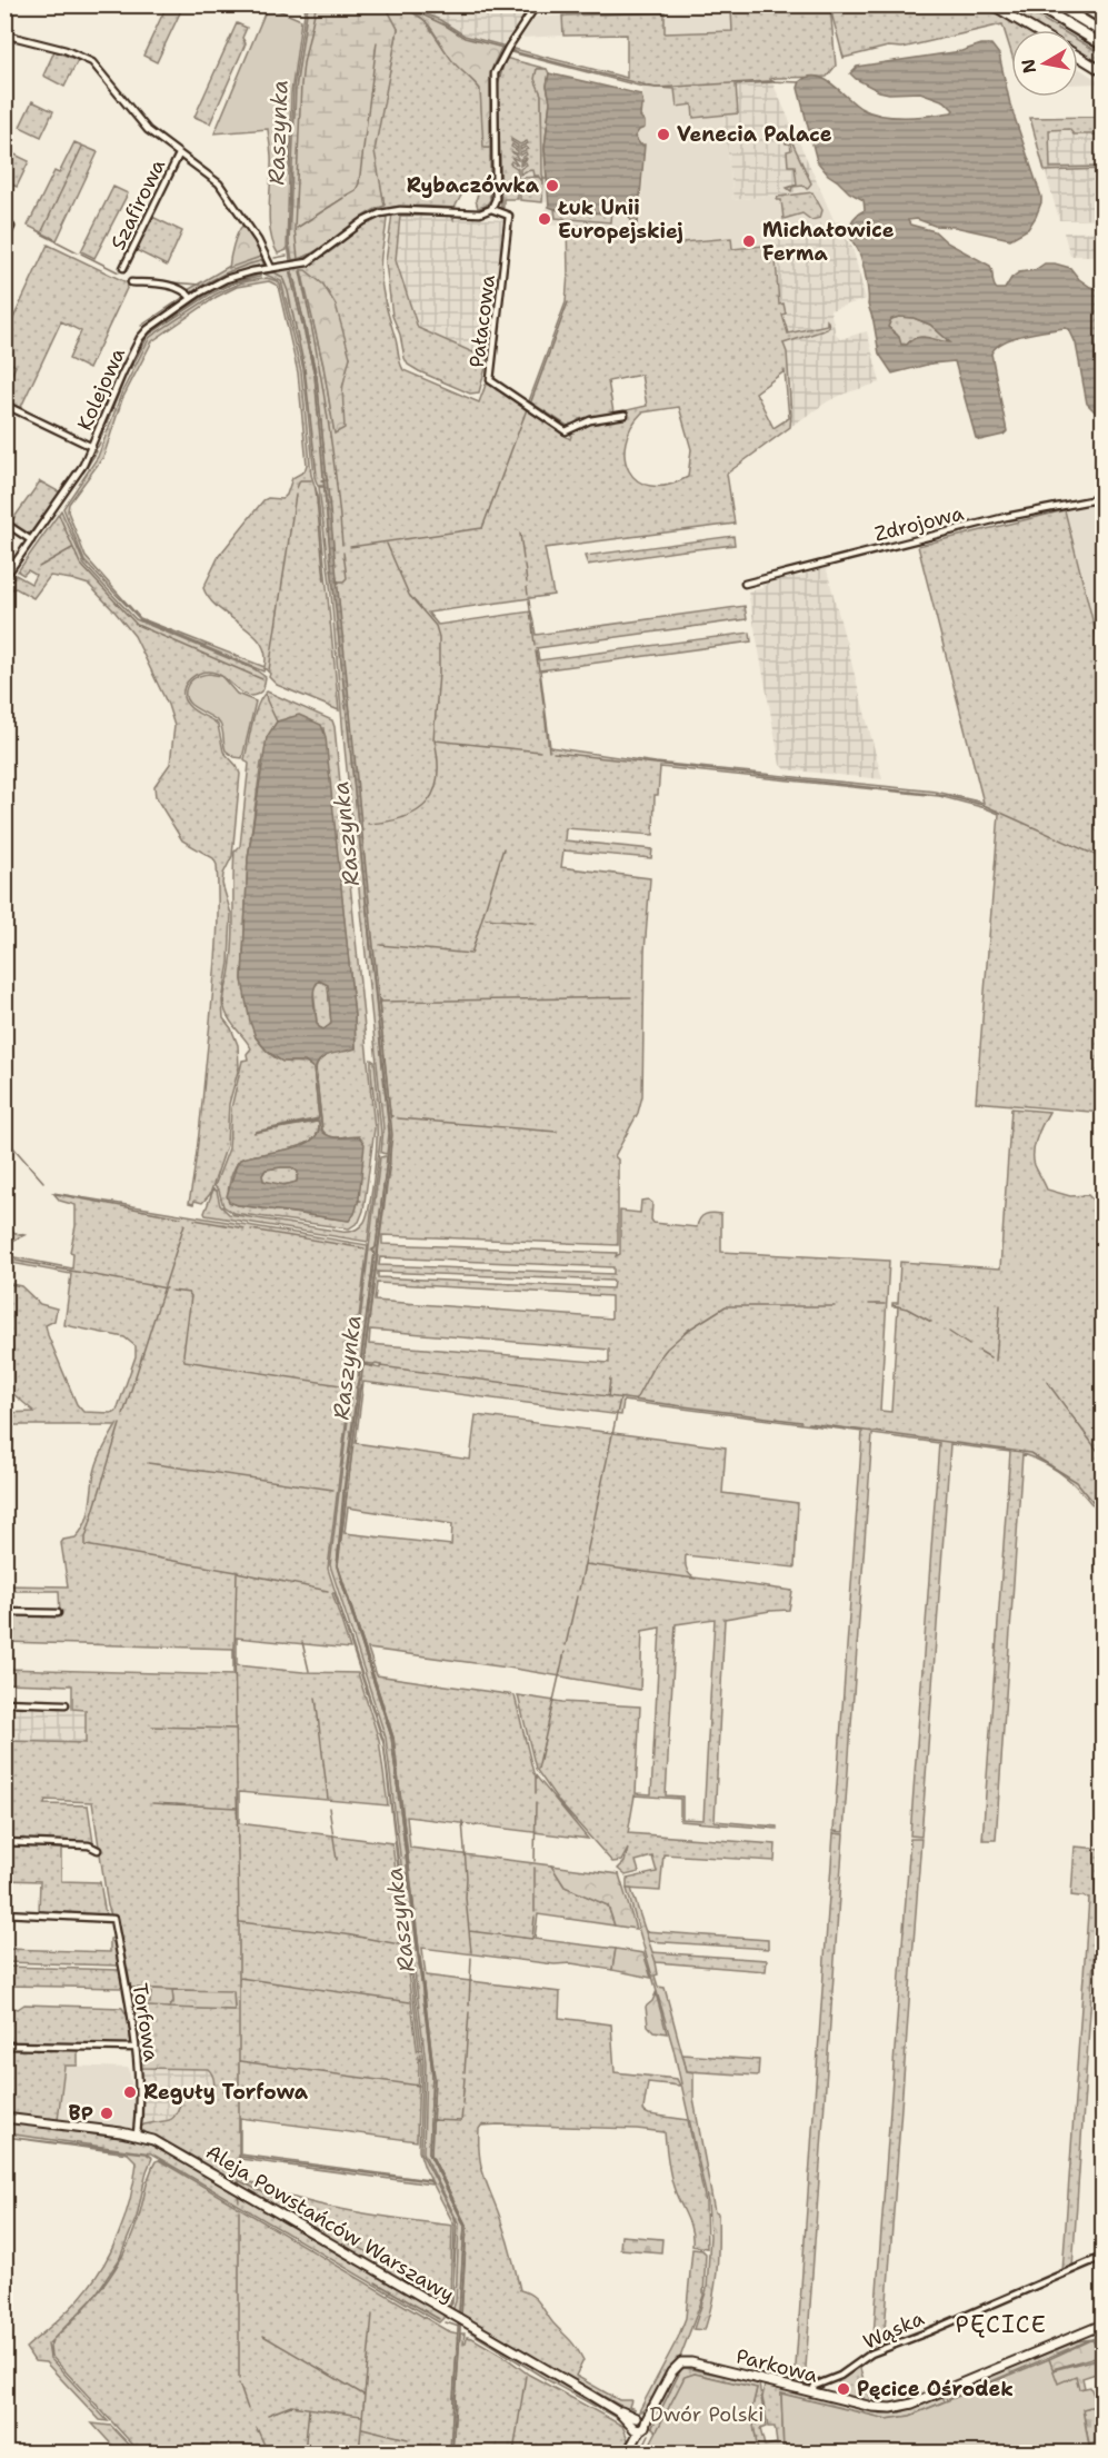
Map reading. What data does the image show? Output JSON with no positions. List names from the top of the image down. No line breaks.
{"streets":{"street":["Szafirowa","Pałacowa","Kolejowa","Zdrojowa","Torfowa","Aleja Powstańców Warszawy","Wąska","Parkowa"]},"crossings":[["Pałacowa","Kolejowa"],["Torfowa","Aleja Powstańców Warszawy"],["Aleja Powstańców Warszawy","Parkowa"],["Wąska","Parkowa"]],"districts":["PĘCICE"],"water":["Raszynka"],"parks":["Dwór Polski"],"places":["Venecia Palace","Rybaczówka","Łuk Unii Europejskiej","Michałowice Ferma","Reguły Torfowa","BP","Pęcice Ośrodek"],"north":"left"}
